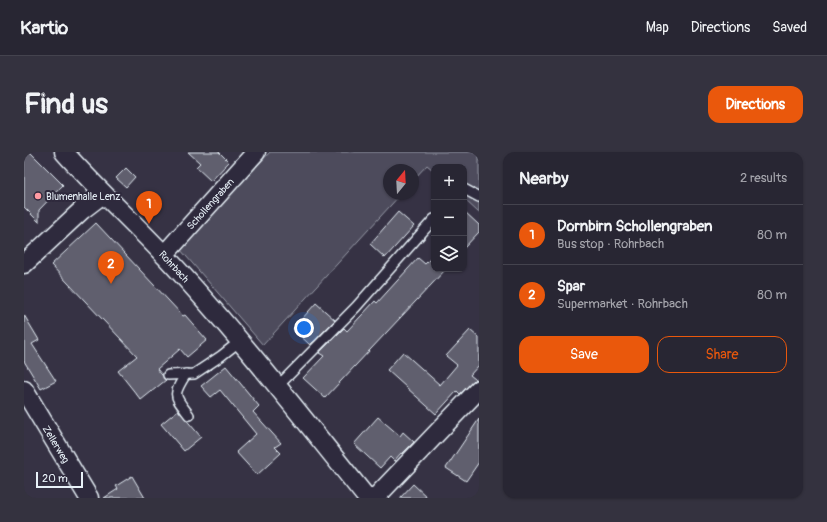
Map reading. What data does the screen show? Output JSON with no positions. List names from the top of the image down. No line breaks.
{"streets":{"street":["Schollengraben","Rohrbach","Zellerweg"]},"crossings":[["Schollengraben","Rohrbach"]],"places":["Blumenhalle Lenz"],"scale_bar":"20 m","north":"top","page":{"header":"Kartio","nav":["Map","Directions","Saved"],"buttons":["Directions",["Save","Share"]],"title":"Find us","heading":["Nearby","2 results"],"map_buttons":["+","−"],"pins":["1","2"],"list":[{"mark":"1","name":"Dornbirn Schollengraben","note":"Bus stop · Rohrbach","value":"80 m"},{"mark":"2","name":"Spar","note":"Supermarket · Rohrbach","value":"80 m"}],"scale":"20 m"}}
